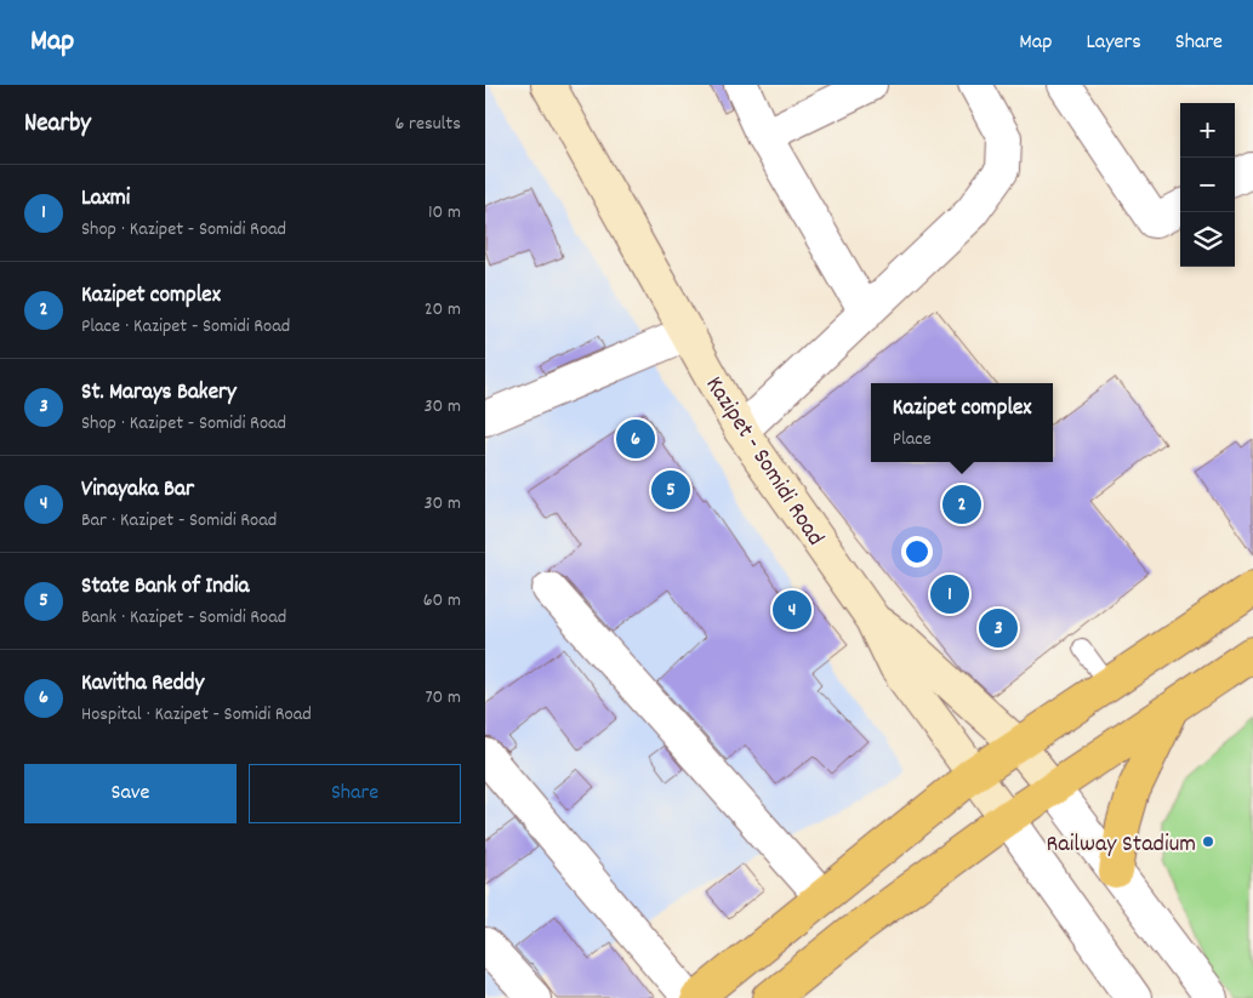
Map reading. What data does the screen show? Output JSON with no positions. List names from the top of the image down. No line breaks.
{"streets":{"street":["Kazipet - Somidi Road"]},"places":["Railway Stadium"],"page":{"header":"Map","nav":["Map","Layers","Share"],"heading":["Nearby","6 results"],"map_buttons":["+","−"],"list":[{"mark":"1","name":"Laxmi","note":"Shop · Kazipet - Somidi Road","value":"10 m"},{"mark":"2","name":"Kazipet complex","note":"Place · Kazipet - Somidi Road","value":"20 m"},{"mark":"3","name":"St. Marays Bakery","note":"Shop · Kazipet - Somidi Road","value":"30 m"},{"mark":"4","name":"Vinayaka Bar","note":"Bar · Kazipet - Somidi Road","value":"30 m"},{"mark":"5","name":"State Bank of India","note":"Bank · Kazipet - Somidi Road","value":"60 m"},{"mark":"6","name":"Kavitha Reddy","note":"Hospital · Kazipet - Somidi Road","value":"70 m"}],"popup":["Kazipet complex","Place"],"pins":["6","5","2","1","4","3"],"buttons":["Save","Share"]}}
